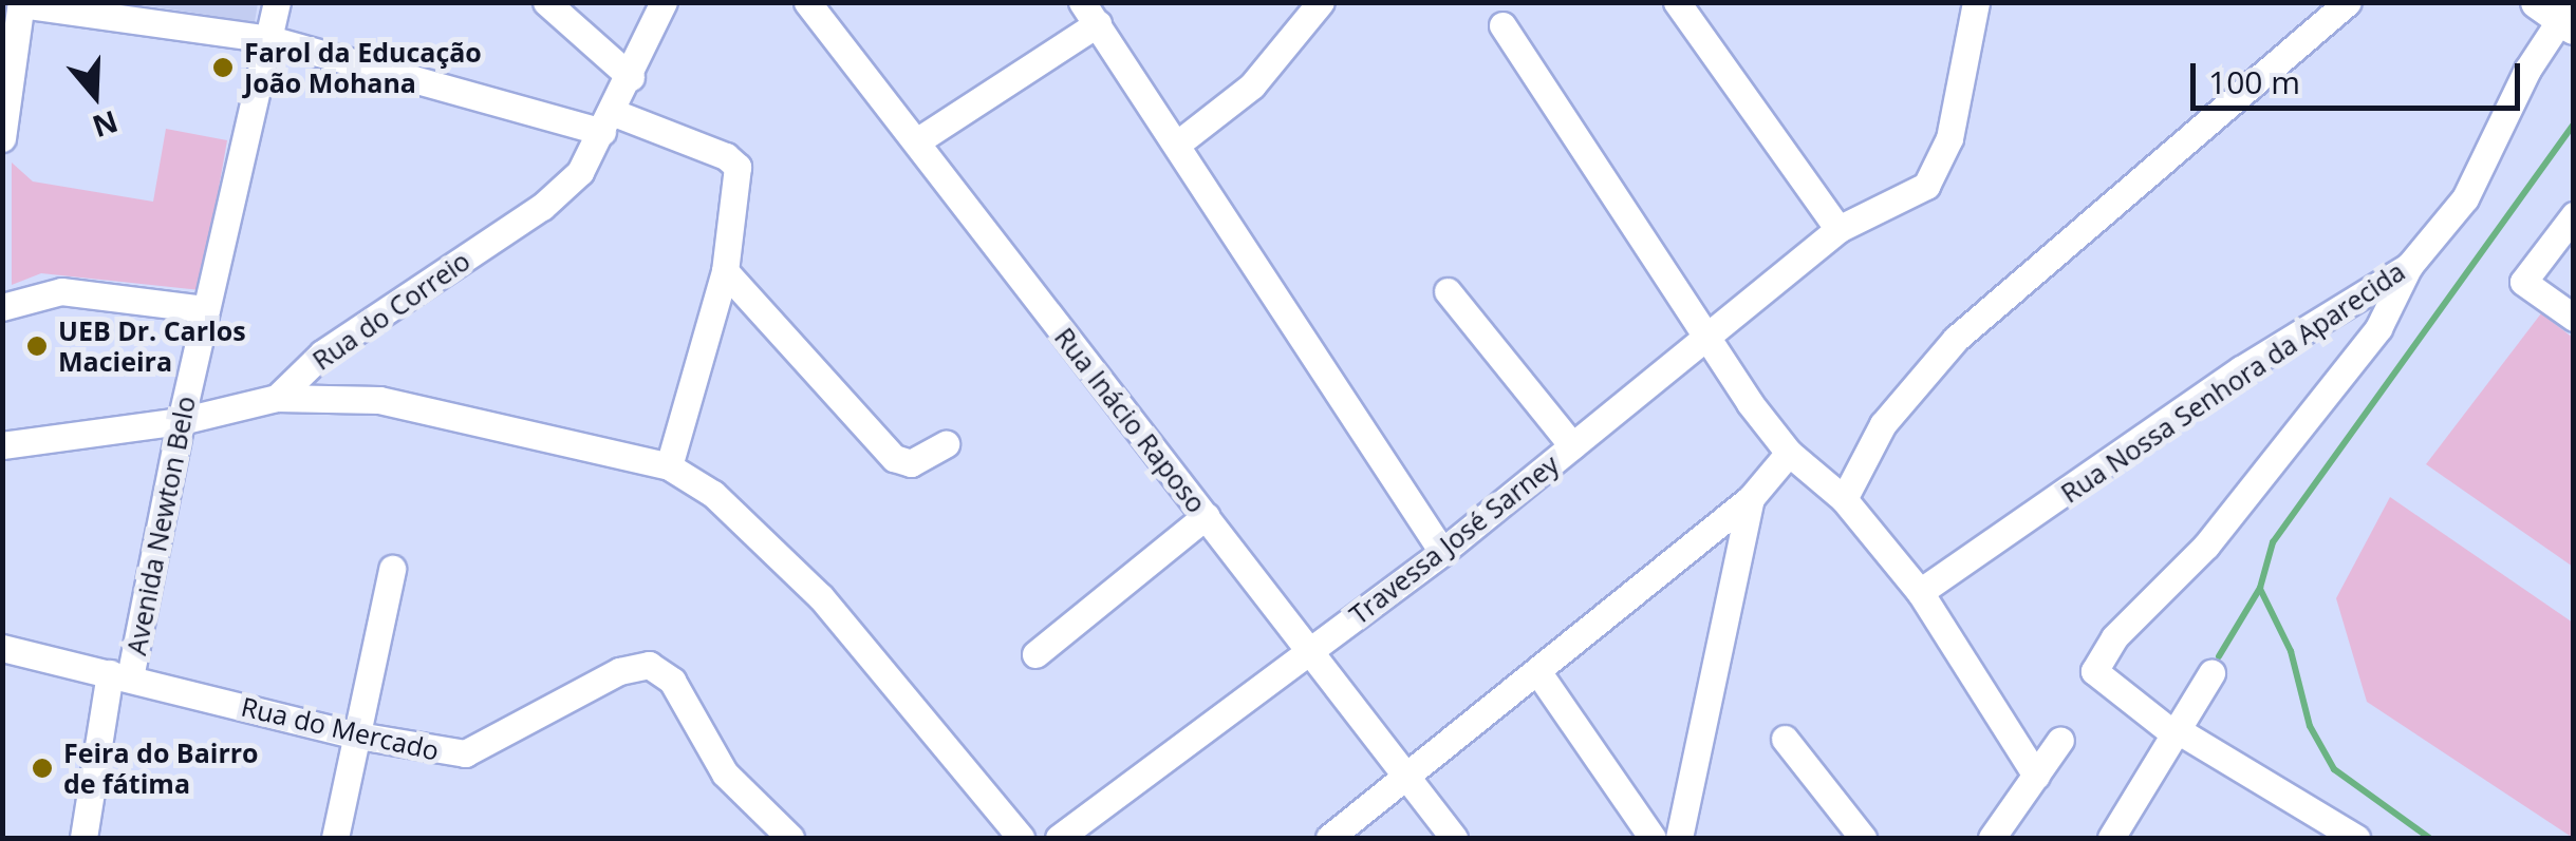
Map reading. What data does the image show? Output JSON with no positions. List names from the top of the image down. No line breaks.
{"streets":{"street":["Rua do Correio","Rua Nossa Senhora da Aparecida","Rua Inácio Raposo","Avenida Newton Belo","Travessa José Sarney","Rua do Mercado"]},"crossings":[["Rua do Correio","Avenida Newton Belo"],["Rua Inácio Raposo","Travessa José Sarney"],["Avenida Newton Belo","Rua do Mercado"]],"places":["Farol da Educação João Mohana","UEB Dr. Carlos Macieira","Feira do Bairro de fátima"],"scale_bar":"100 m","north":"bottom"}
